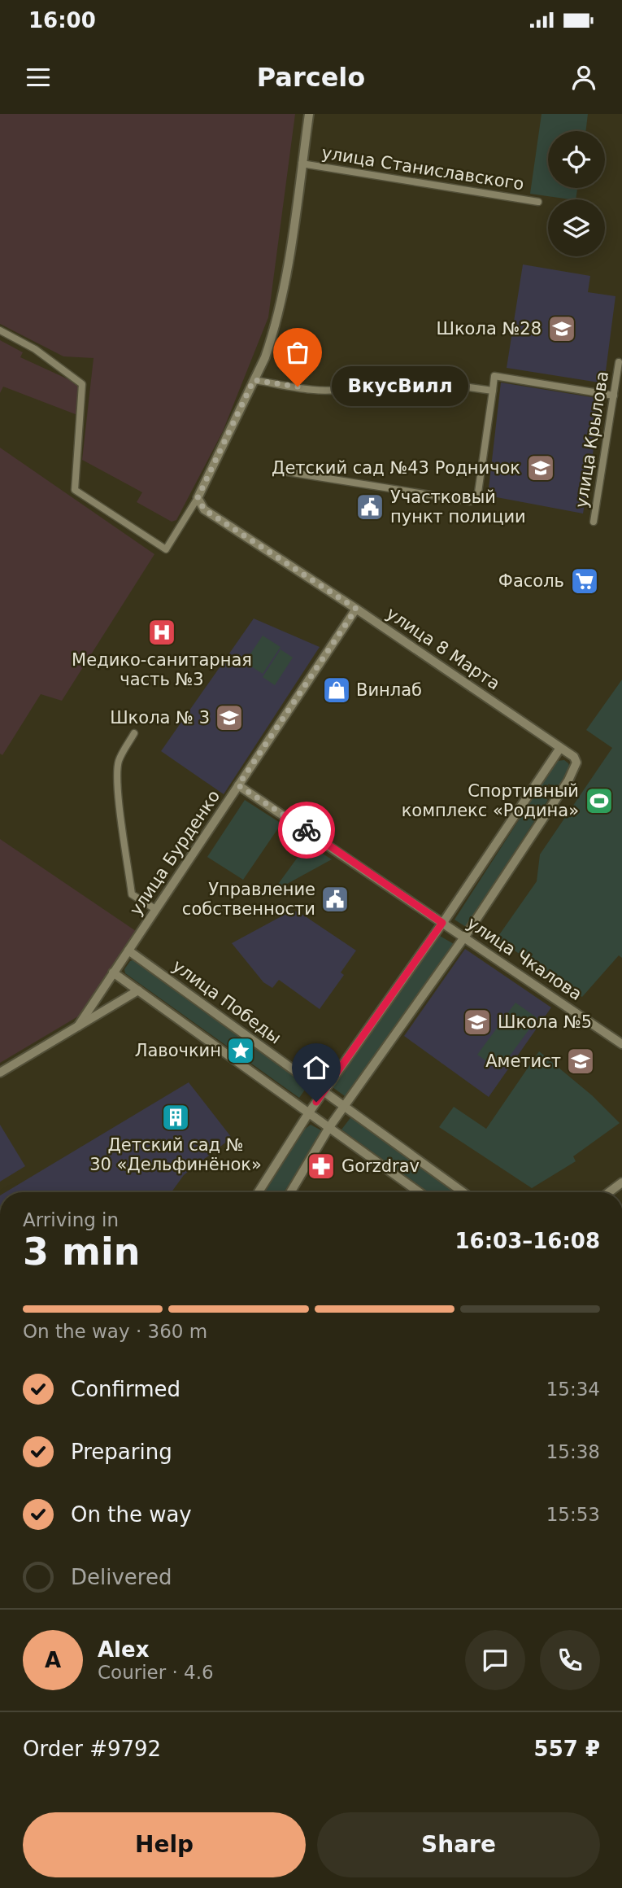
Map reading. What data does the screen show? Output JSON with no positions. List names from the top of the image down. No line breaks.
{"streets":{"street":["улица Станиславского","улица Крылова","улица 8 Марта","улица Бурденко","улица Чкалова","улица Победы"]},"crossings":[["улица 8 Марта","улица Бурденко"],["улица 8 Марта","улица Чкалова"],["улица 8 Марта","улица Победы"],["улица Бурденко","улица Чкалова"],["улица Бурденко","улица Победы"]],"places":{"school or university":["Школа №28","Детский сад №43 Родничок","Школа № 3","Школа №5","Аметист"],"other":["ВкусВилл"],"public building":["Участковый пункт полиции","Управление собственности"],"supermarket":["Фасоль"],"hospital":["Медико-санитарная часть №3"],"shop":["Винлаб"],"sports":["Спортивный комплекс «Родина»"],"place":["Лавочкин"],"building":["Детский сад № 30 «Дельфинёнок»"],"pharmacy":["Gorzdrav"]},"page":{"status":"16:00","header":"Parcelo","bubble":"ВкусВилл","heading":["3 min","Arriving in","16:03–16:08"],"panel":["Alex","Courier · 4.6","Order #9792","557 ₽"],"bar":"On the way · 360 m","list":[["Confirmed","15:34"],["Preparing","15:38"],["On the way","15:53"],"Delivered"],"round":"A","buttons":["Help","Share"]}}
